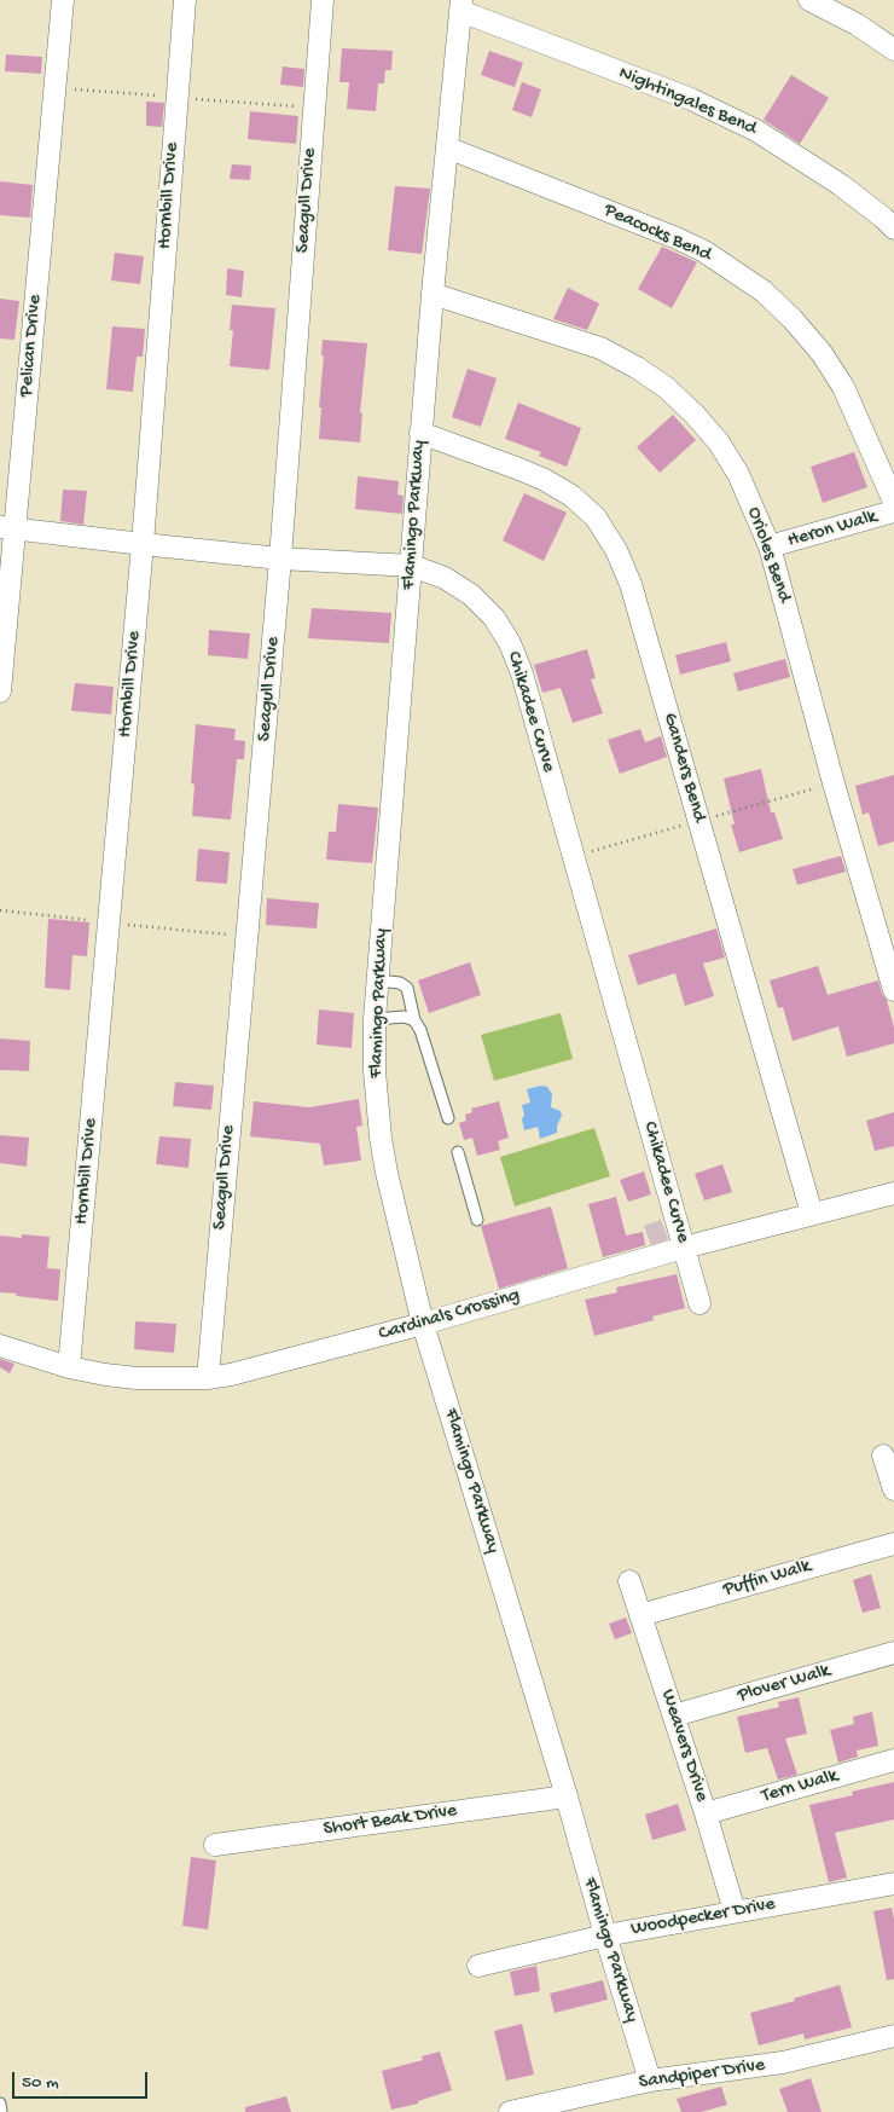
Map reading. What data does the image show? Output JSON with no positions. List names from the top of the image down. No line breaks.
{"streets":{"street":["Nightingales Bend","Hornbill Drive","Seagull Drive","Peacocks Bend","Pelican Drive","Flamingo Parkway","Heron Walk","Orioles Bend","Chikadee Curve","Ganders Bend","Cardinals Crossing","Puffin Walk","Plover Walk","Weavers Drive","Tern Walk","Short Beak Drive","Woodpecker Drive","Sandpiper Drive"]},"crossings":[["Nightingales Bend","Flamingo Parkway"],["Hornbill Drive","Chikadee Curve"],["Hornbill Drive","Cardinals Crossing"],["Seagull Drive","Chikadee Curve"],["Seagull Drive","Cardinals Crossing"],["Peacocks Bend","Flamingo Parkway"],["Pelican Drive","Chikadee Curve"],["Flamingo Parkway","Orioles Bend"],["Flamingo Parkway","Chikadee Curve"],["Flamingo Parkway","Ganders Bend"],["Flamingo Parkway","Cardinals Crossing"],["Flamingo Parkway","Short Beak Drive"],["Flamingo Parkway","Woodpecker Drive"],["Flamingo Parkway","Sandpiper Drive"],["Heron Walk","Orioles Bend"],["Chikadee Curve","Cardinals Crossing"],["Ganders Bend","Cardinals Crossing"],["Puffin Walk","Weavers Drive"],["Plover Walk","Weavers Drive"],["Weavers Drive","Tern Walk"],["Weavers Drive","Woodpecker Drive"]],"scale_bar":"50 m"}
